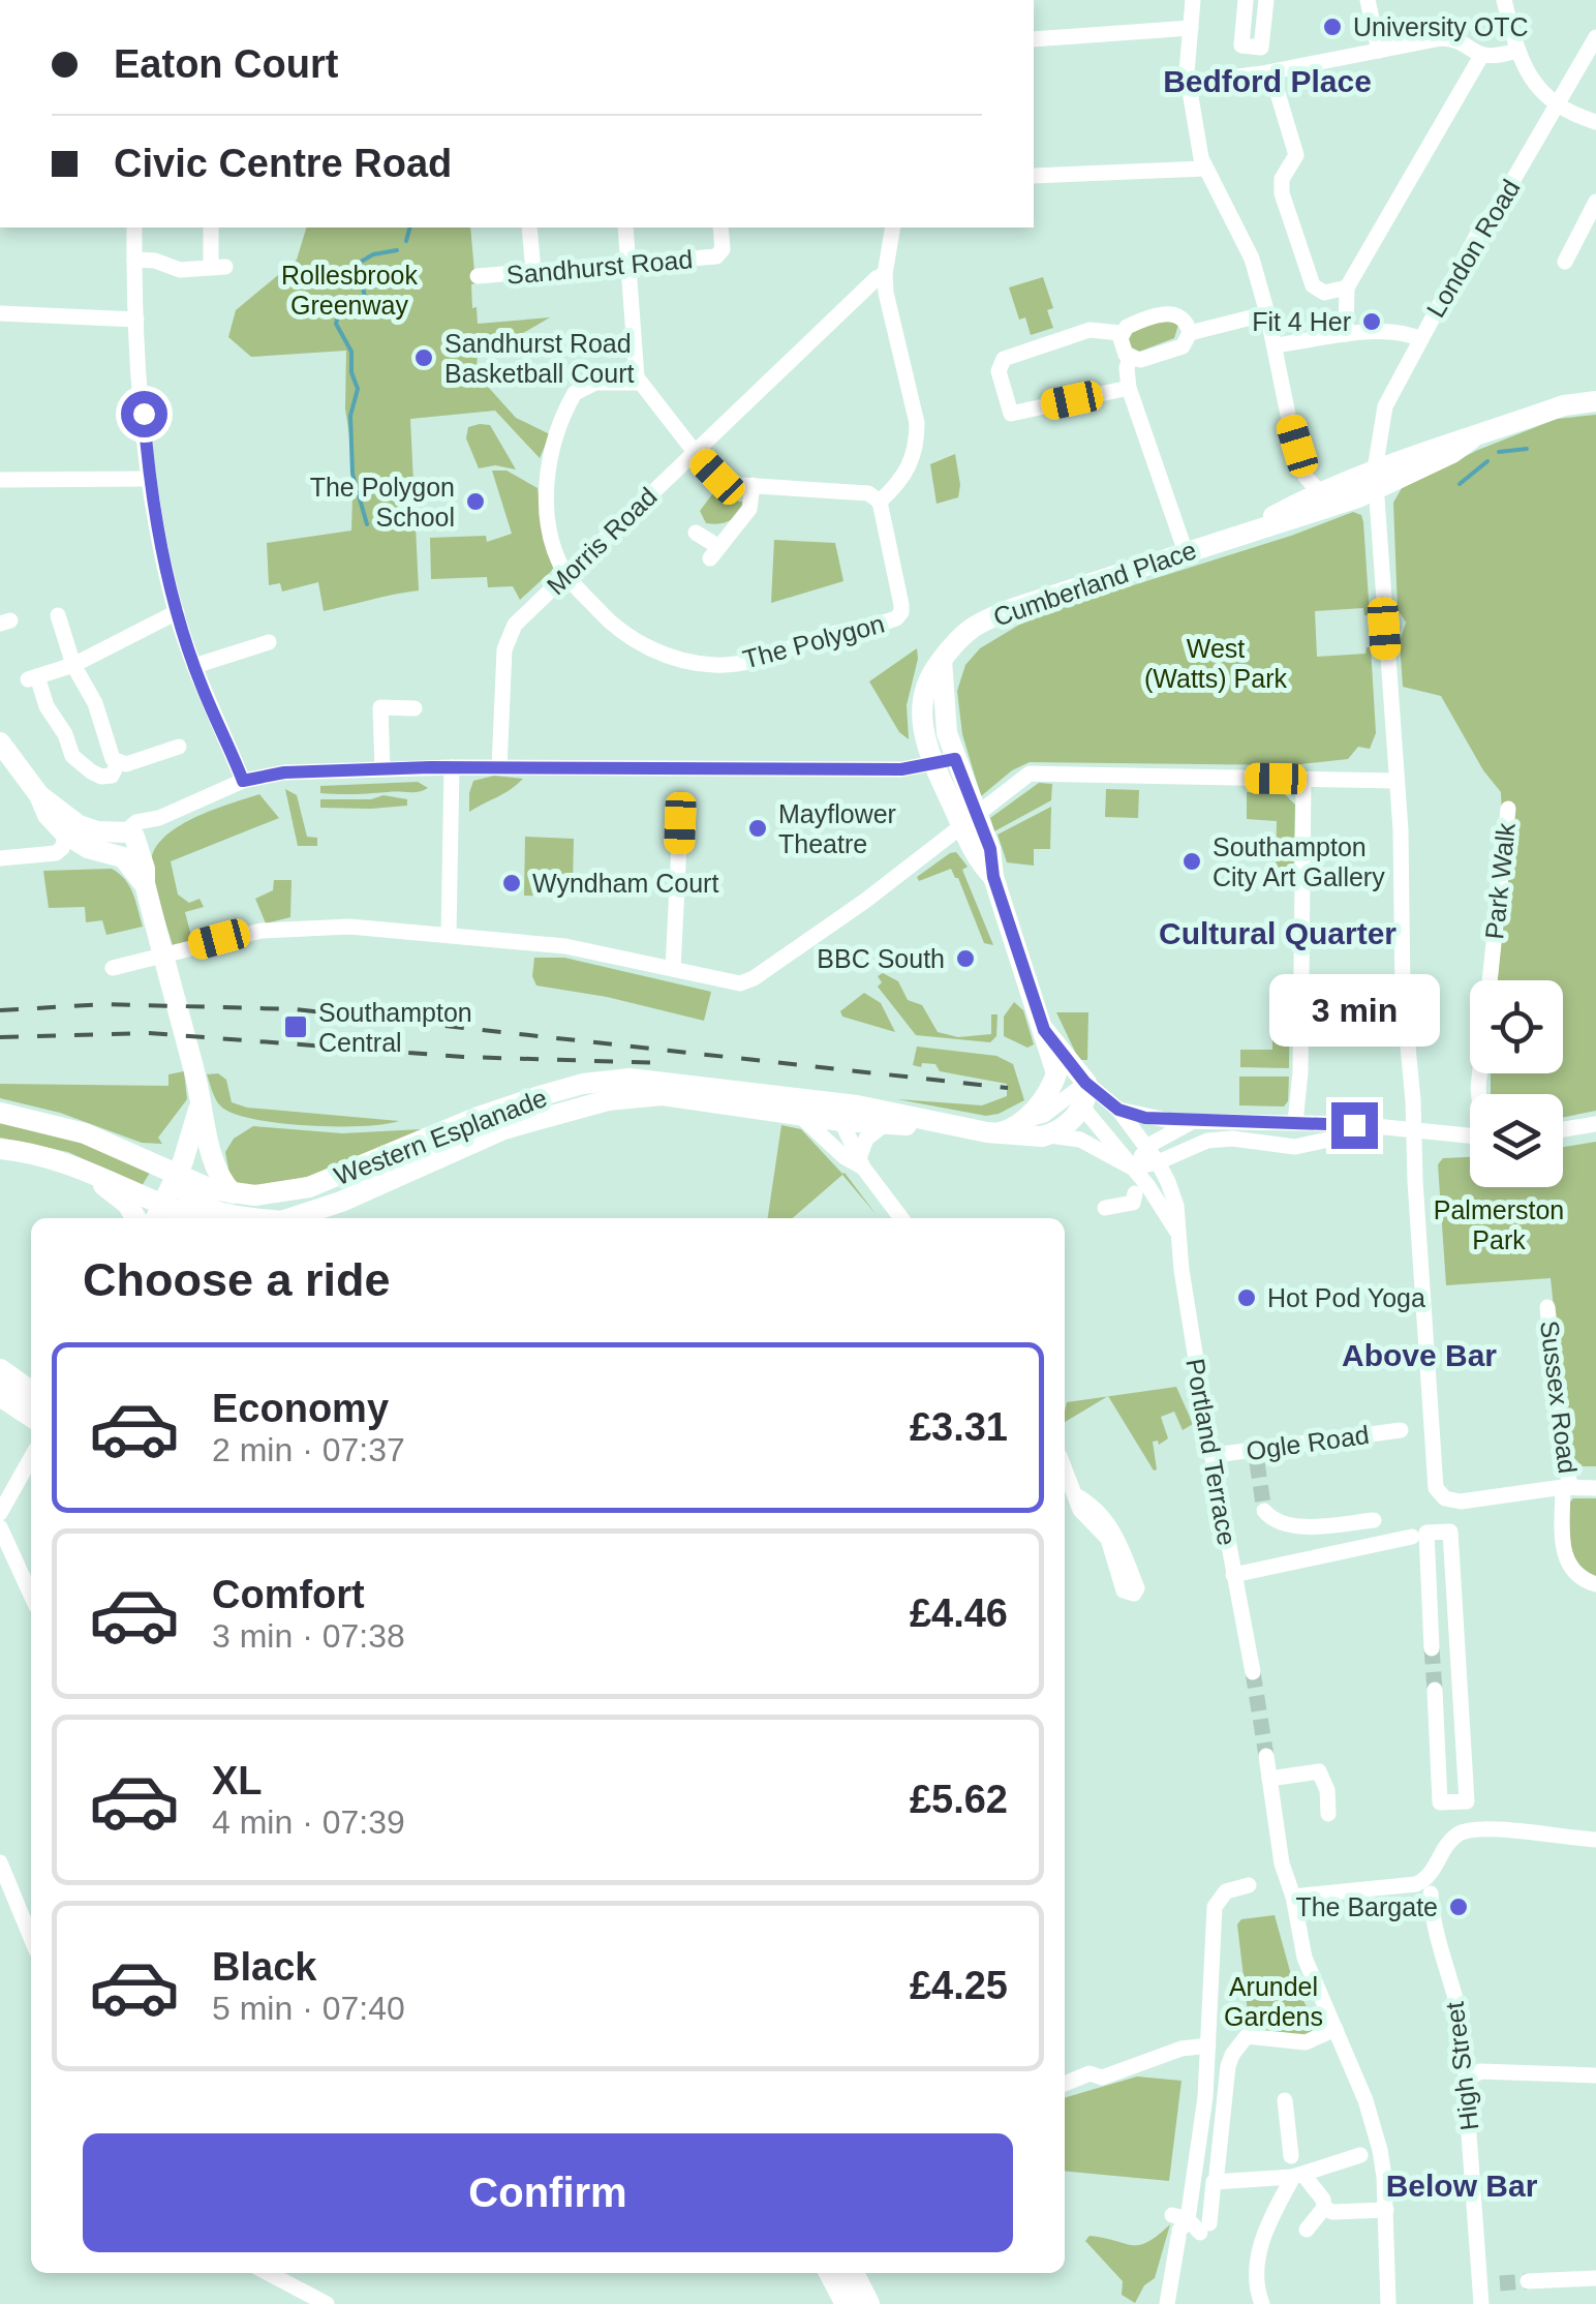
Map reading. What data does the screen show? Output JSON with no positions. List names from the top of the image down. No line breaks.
{"streets":{"main road":["Cumberland Place","Western Esplanade"],"street":["London Road","Sandhurst Road","Morris Road","The Polygon","Park Walk","Sussex Road","Ogle Road","Portland Terrace","High Street"]},"crossings":[["London Road","Cumberland Place"],["London Road","Sussex Road"],["Morris Road","The Polygon"],["Western Esplanade","Portland Terrace"],["Ogle Road","Portland Terrace"]],"districts":["Bedford Place","Cultural Quarter","Above Bar","Below Bar"],"parks":["Rollesbrook Greenway","West (Watts) Park","Palmerston Park","Arundel Gardens"],"places":{"other":["University OTC","Fit 4 Her","Sandhurst Road Basketball Court","The Polygon School","Mayflower Theatre","Southampton City Art Gallery","Wyndham Court","BBC South","Hot Pod Yoga","The Bargate"],"transit":["Southampton Central"]},"page":{"banner":["Eaton Court","Civic Centre Road"],"bubble":"3 min","heading":"Choose a ride","list":[{"name":"Economy","note":"2 min · 07:37","value":"£3.31"},{"name":"Comfort","note":"3 min · 07:38","value":"£4.46"},{"name":"XL","note":"4 min · 07:39","value":"£5.62"},{"name":"Black","note":"5 min · 07:40","value":"£4.25"}],"buttons":"Confirm"}}
